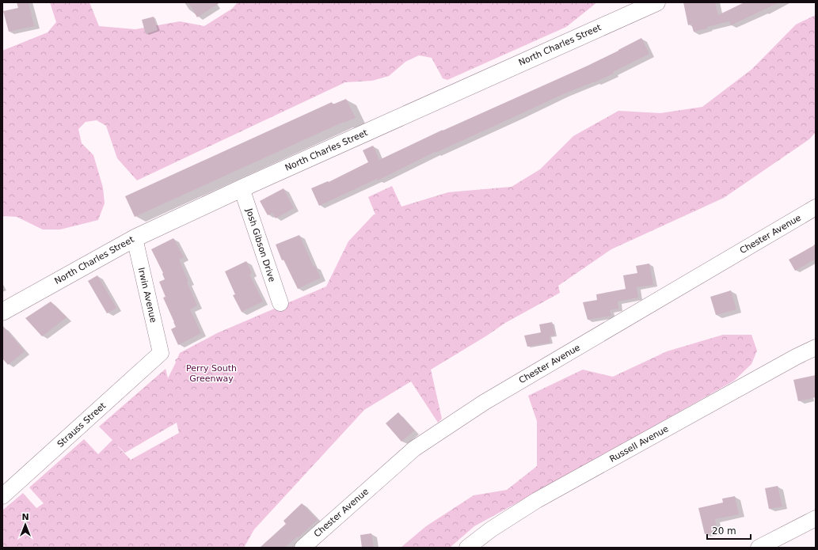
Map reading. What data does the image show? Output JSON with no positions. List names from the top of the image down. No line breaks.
{"streets":{"street":["North Charles Street","Chester Avenue","Josh Gibson Drive","Irwin Avenue","Strauss Street","Russell Avenue"]},"crossings":[["North Charles Street","Josh Gibson Drive"],["North Charles Street","Irwin Avenue"],["Irwin Avenue","Strauss Street"]],"parks":["Perry South Greenway"],"scale_bar":"20 m","north":"top"}
